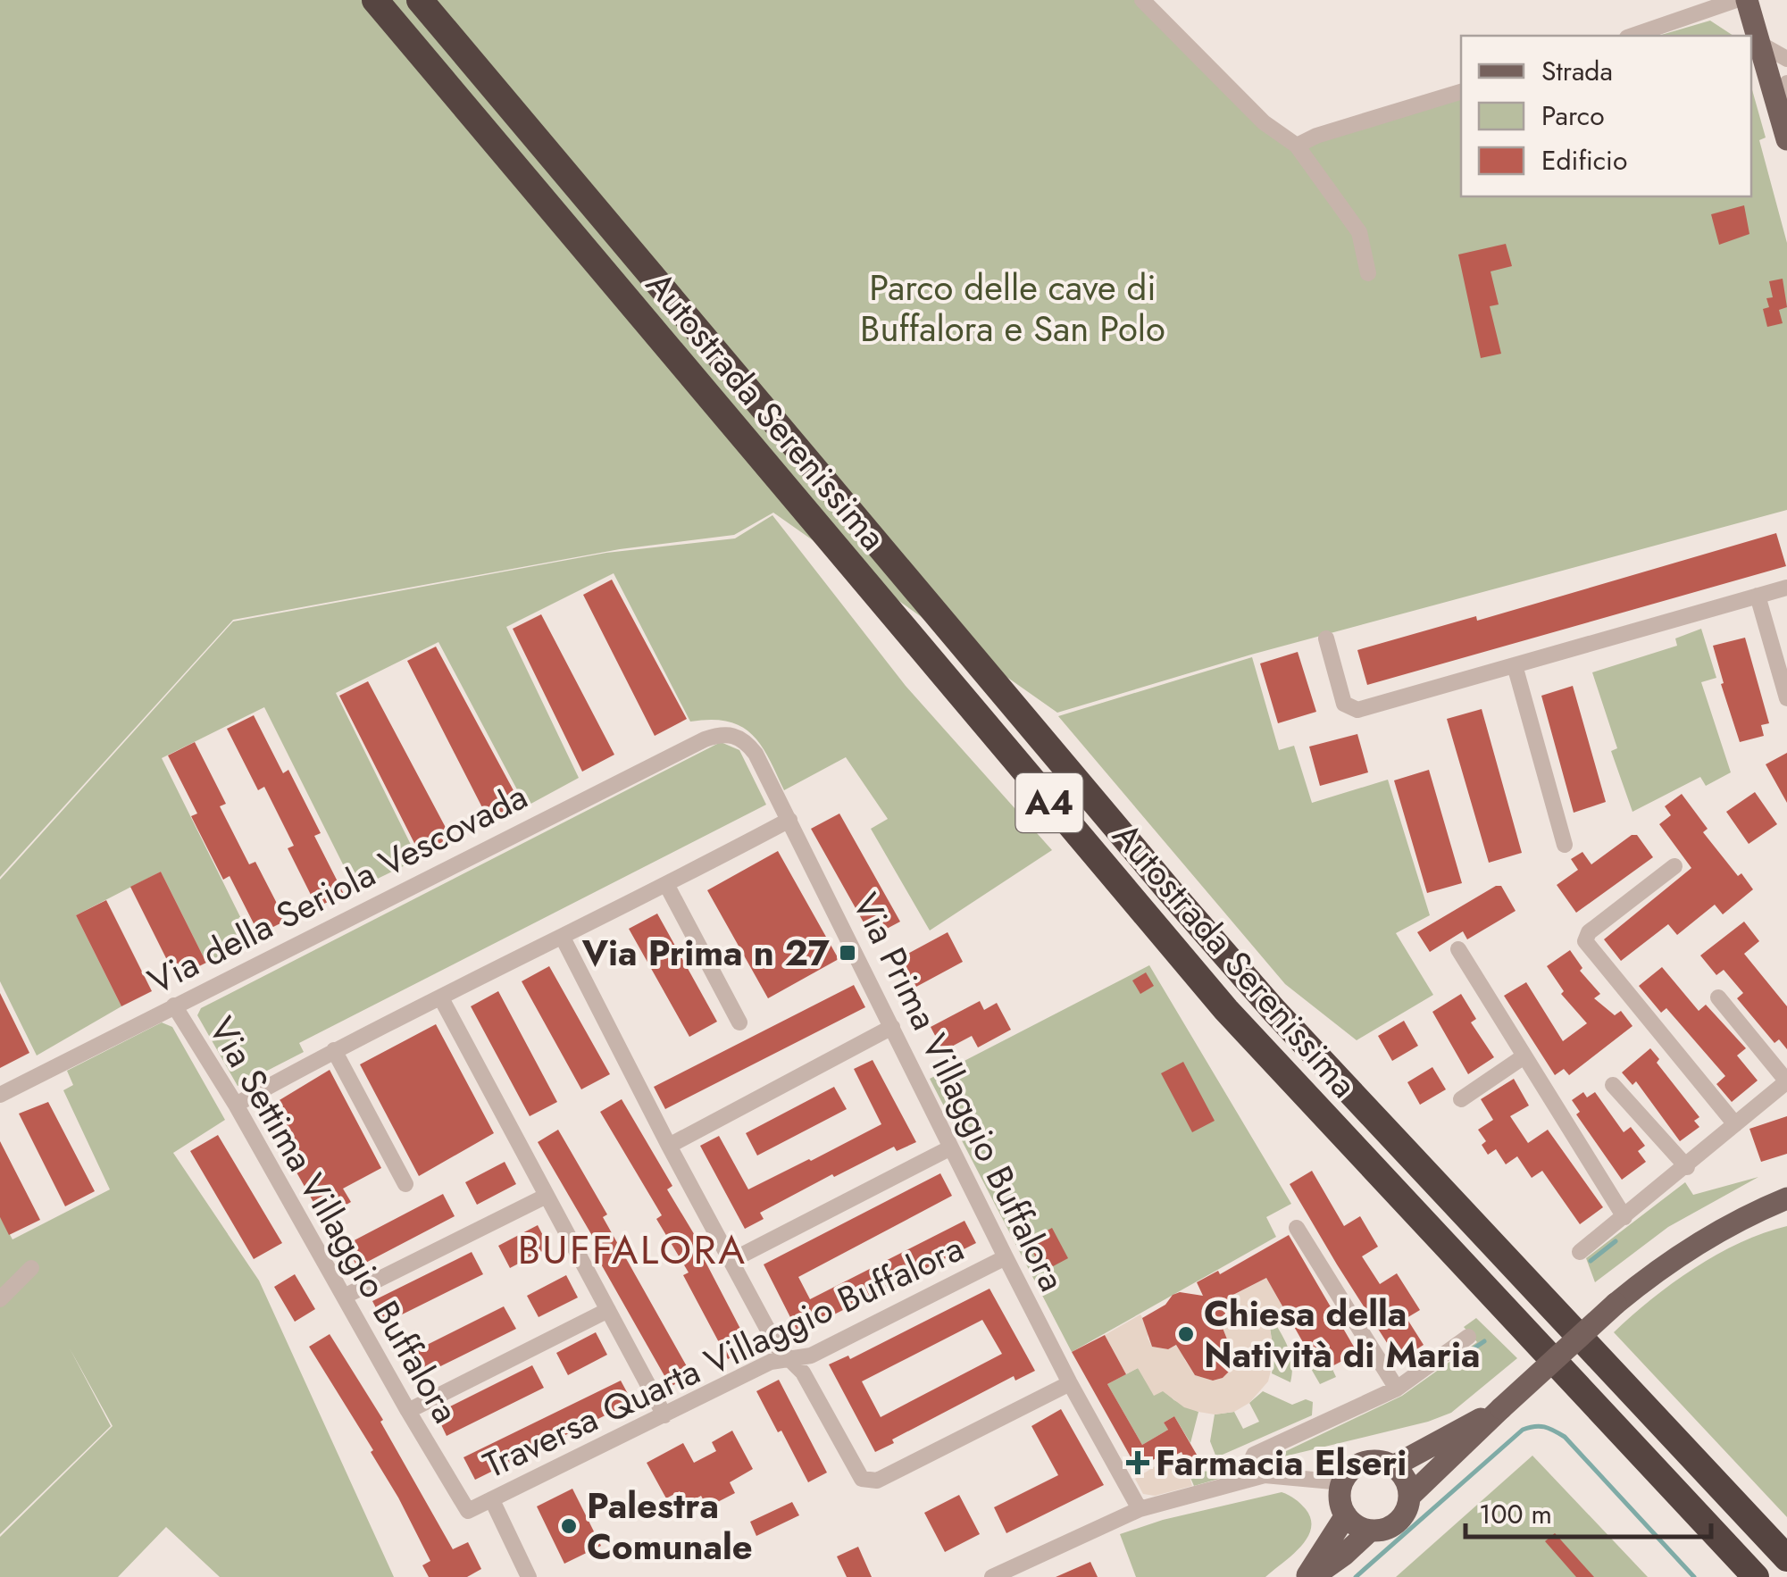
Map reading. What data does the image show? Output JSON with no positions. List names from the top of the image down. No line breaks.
{"streets":{"highway":["Autostrada Serenissima","A4"],"street":["Via della Seriola Vescovada","Via Prima Villaggio Buffalora","Via Settima Villaggio Buffalora","Traversa Quarta Villaggio Buffalora"]},"crossings":[["Via della Seriola Vescovada","Via Prima Villaggio Buffalora"],["Via della Seriola Vescovada","Via Settima Villaggio Buffalora"],["Via Prima Villaggio Buffalora","Traversa Quarta Villaggio Buffalora"],["Via Settima Villaggio Buffalora","Traversa Quarta Villaggio Buffalora"]],"districts":["BUFFALORA"],"parks":["Parco delle cave di Buffalora e San Polo"],"places":{"transit":["Via Prima n 27"],"other":["Chiesa della Natività di Maria","Palestra Comunale"],"health":["Farmacia Elseri"]},"legend":["Strada","Parco","Edificio"],"scale_bar":"100 m"}
